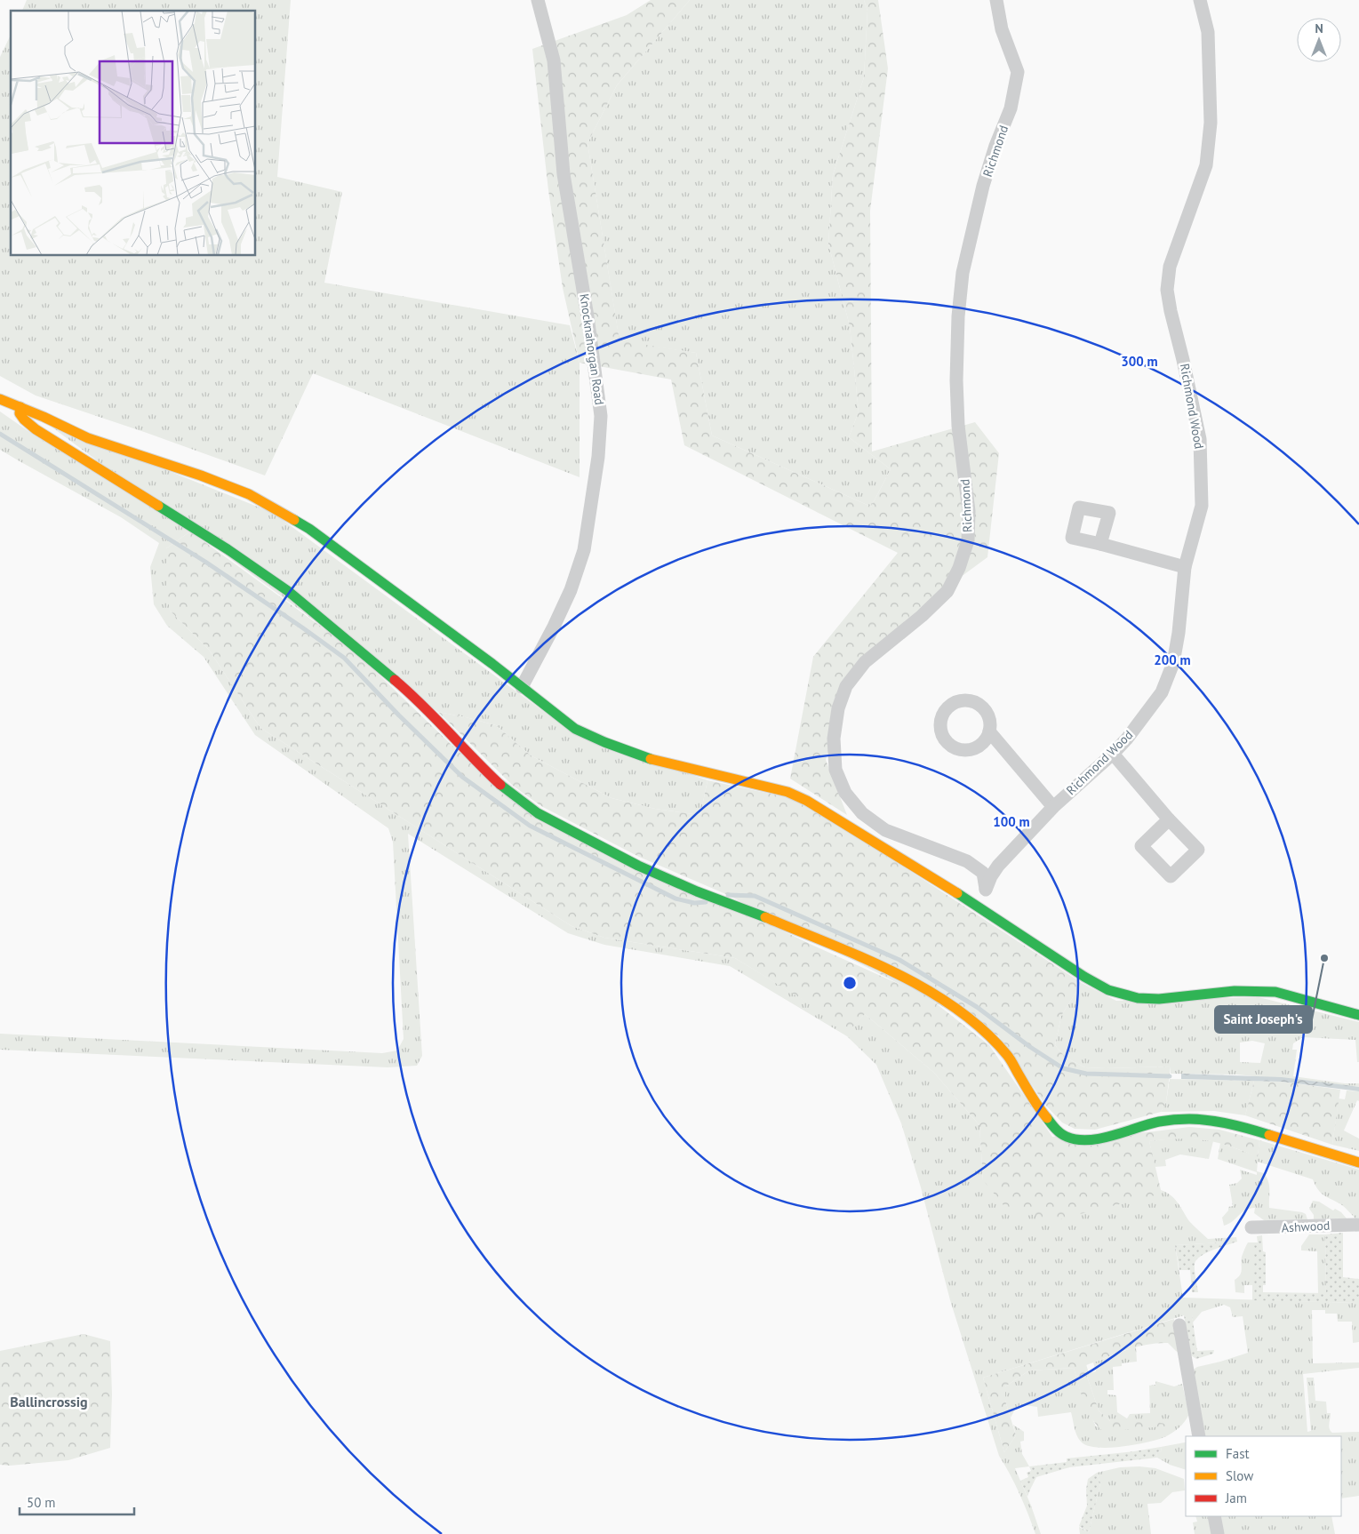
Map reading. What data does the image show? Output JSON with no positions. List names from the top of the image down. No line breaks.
{"streets":{"street":["Richmond","Knocknahorgan Road","Richmond Wood","Ashwood"]},"crossings":[["Richmond","Richmond Wood"]],"districts":["Ballincrossig"],"places":["Saint Joseph's"],"legend":["Fast","Slow","Jam"],"scale_bar":"50 m","north":"top","rings":["300 m","200 m","100 m"]}
